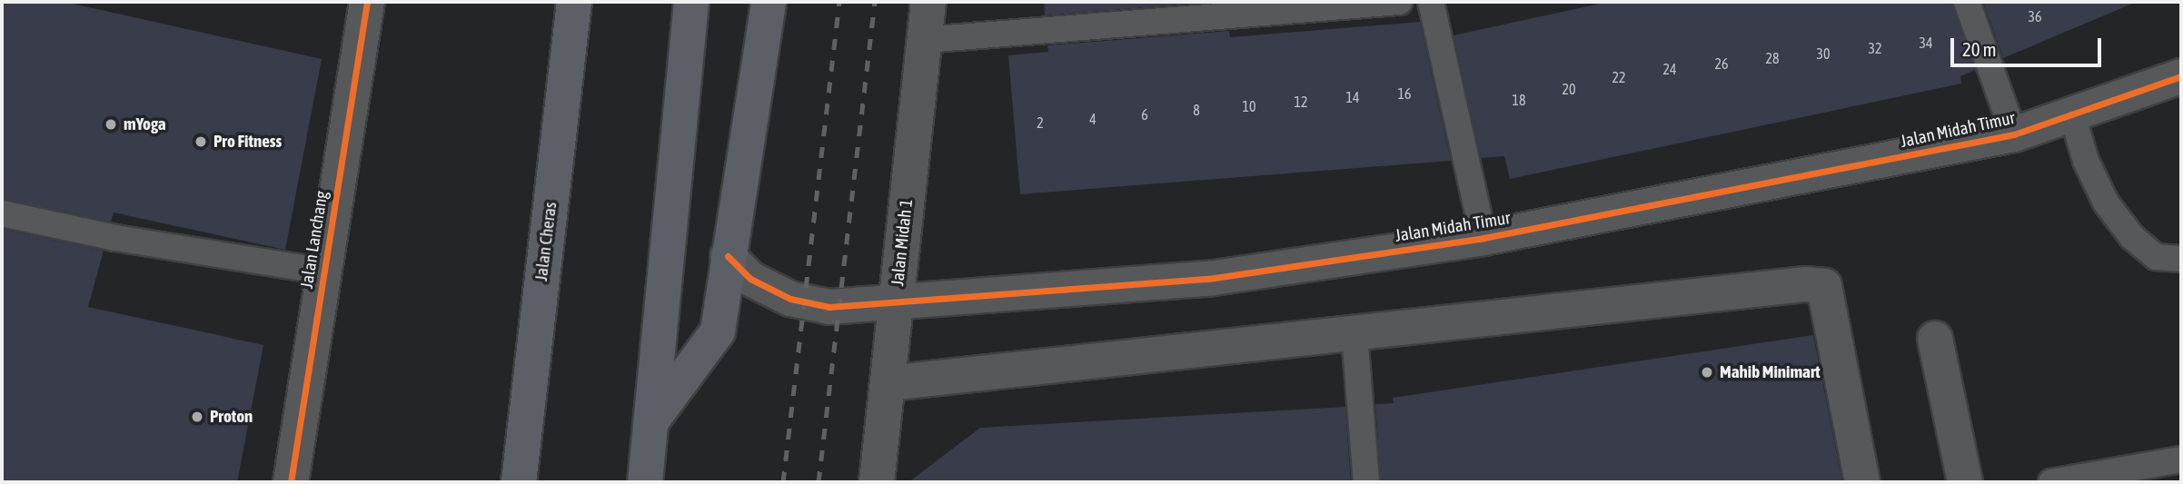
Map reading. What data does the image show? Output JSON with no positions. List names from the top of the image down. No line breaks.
{"streets":{"highway":["Jalan Cheras"],"street":["Jalan Midah Timur","Jalan Lanchang","Jalan Midah 1"]},"crossings":[["Jalan Midah Timur","Jalan Midah 1"]],"places":["mYoga","Pro Fitness","Mahib Minimart","Proton"],"house_numbers":["36","34","32","30","28","26","24","22","20","16","14","18","12","10","8","6","4","2"],"scale_bar":"20 m"}
